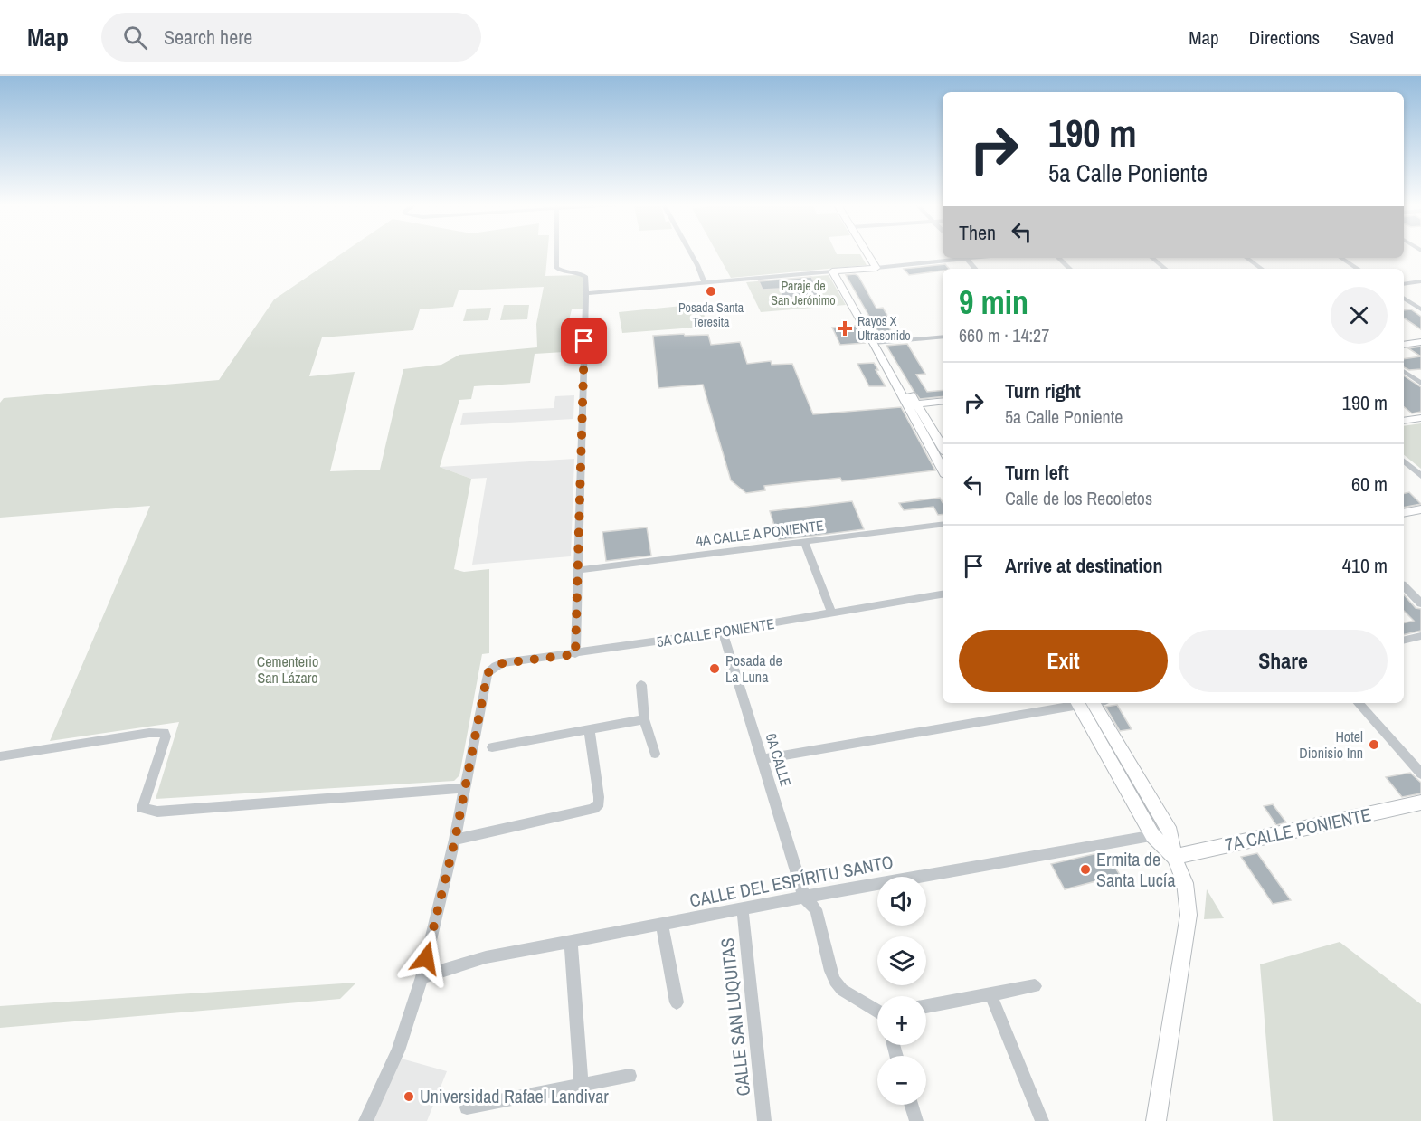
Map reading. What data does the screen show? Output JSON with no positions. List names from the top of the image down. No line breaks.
{"streets":{"main road":["7A CALLE PONIENTE"],"street":["4A CALLE A PONIENTE","5A CALLE PONIENTE","6A CALLE","CALLE DEL ESPÍRITU SANTO","CALLE SAN LUQUITAS"]},"crossings":[["5A CALLE PONIENTE","6A CALLE"],["6A CALLE","CALLE DEL ESPÍRITU SANTO"],["CALLE DEL ESPÍRITU SANTO","CALLE SAN LUQUITAS"]],"parks":["Paraje de San Jerónimo","Cementerio San Lázaro"],"places":{"other":["Posada Santa Teresita","Posada de La Luna","Hotel Dionisio Inn","Ermita de Santa Lucía","Universidad Rafael Landivar"],"health":["Rayos X Ultrasonido"]},"page":{"header":"Map","search":"Search here","nav":["Map","Directions","Saved"],"turn":["190 m","5a Calle Poniente"],"then":"Then","heading":["9 min","660 m · 14:27"],"list":[{"name":"Turn right","note":"5a Calle Poniente","value":"190 m"},{"name":"Turn left","note":"Calle de los Recoletos","value":"60 m"},{"name":"Arrive at destination","value":"410 m"}],"buttons":["Exit","Share"],"map_buttons":["+","−"]}}
